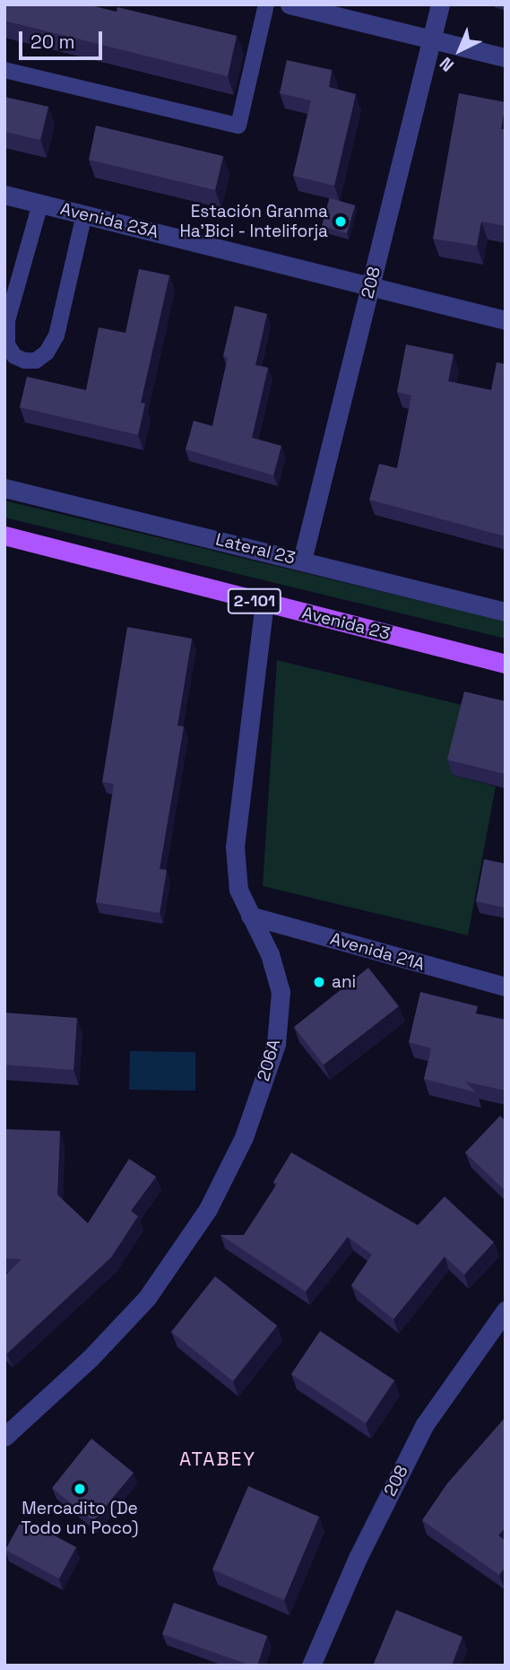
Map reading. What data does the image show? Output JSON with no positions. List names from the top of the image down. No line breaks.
{"streets":{"main road":["2-101","Avenida 23"],"street":["Avenida 23A","208","Lateral 23","Avenida 21A","206A"]},"crossings":[["Avenida 23A","208"],["208","Lateral 23"],["Avenida 23","206A"],["Avenida 21A","206A"]],"districts":["ATABEY"],"places":["Estación Granma Ha'Bici - Inteliforja","ani","Mercadito (De Todo un Poco)"],"scale_bar":"20 m","north":"bottom left"}
